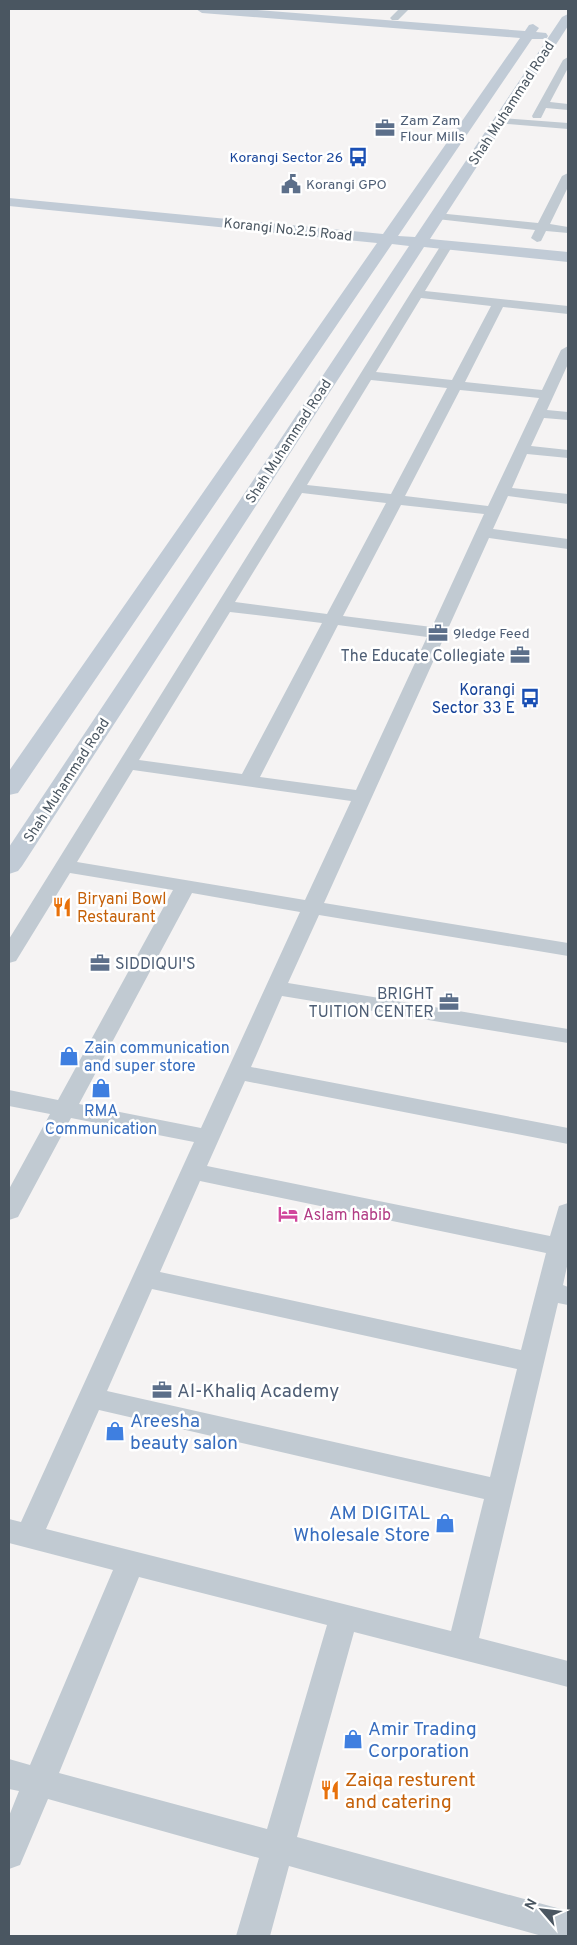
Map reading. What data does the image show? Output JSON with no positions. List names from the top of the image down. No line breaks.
{"streets":{"street":["Shah Muhammad Road","Korangi No.2.5 Road"]},"crossings":[["Shah Muhammad Road","Korangi No.2.5 Road"]],"places":{"office":["Zam Zam Flour Mills","9ledge Feed","The Educate Collegiate","SIDDIQUI'S","BRIGHT TUITION CENTER","Al-Khaliq Academy"],"bus stop":["Korangi Sector 26","Korangi Sector 33 E"],"public building":["Korangi GPO"],"restaurant":["Biryani Bowl Restaurant","Zaiqa resturent and catering"],"shop":["Zain communication and super store","RMA Communication","Areesha beauty salon","AM DIGITAL Wholesale Store","Amir Trading Corporation"],"hotel":["Aslam habib"]},"north":"top left"}
